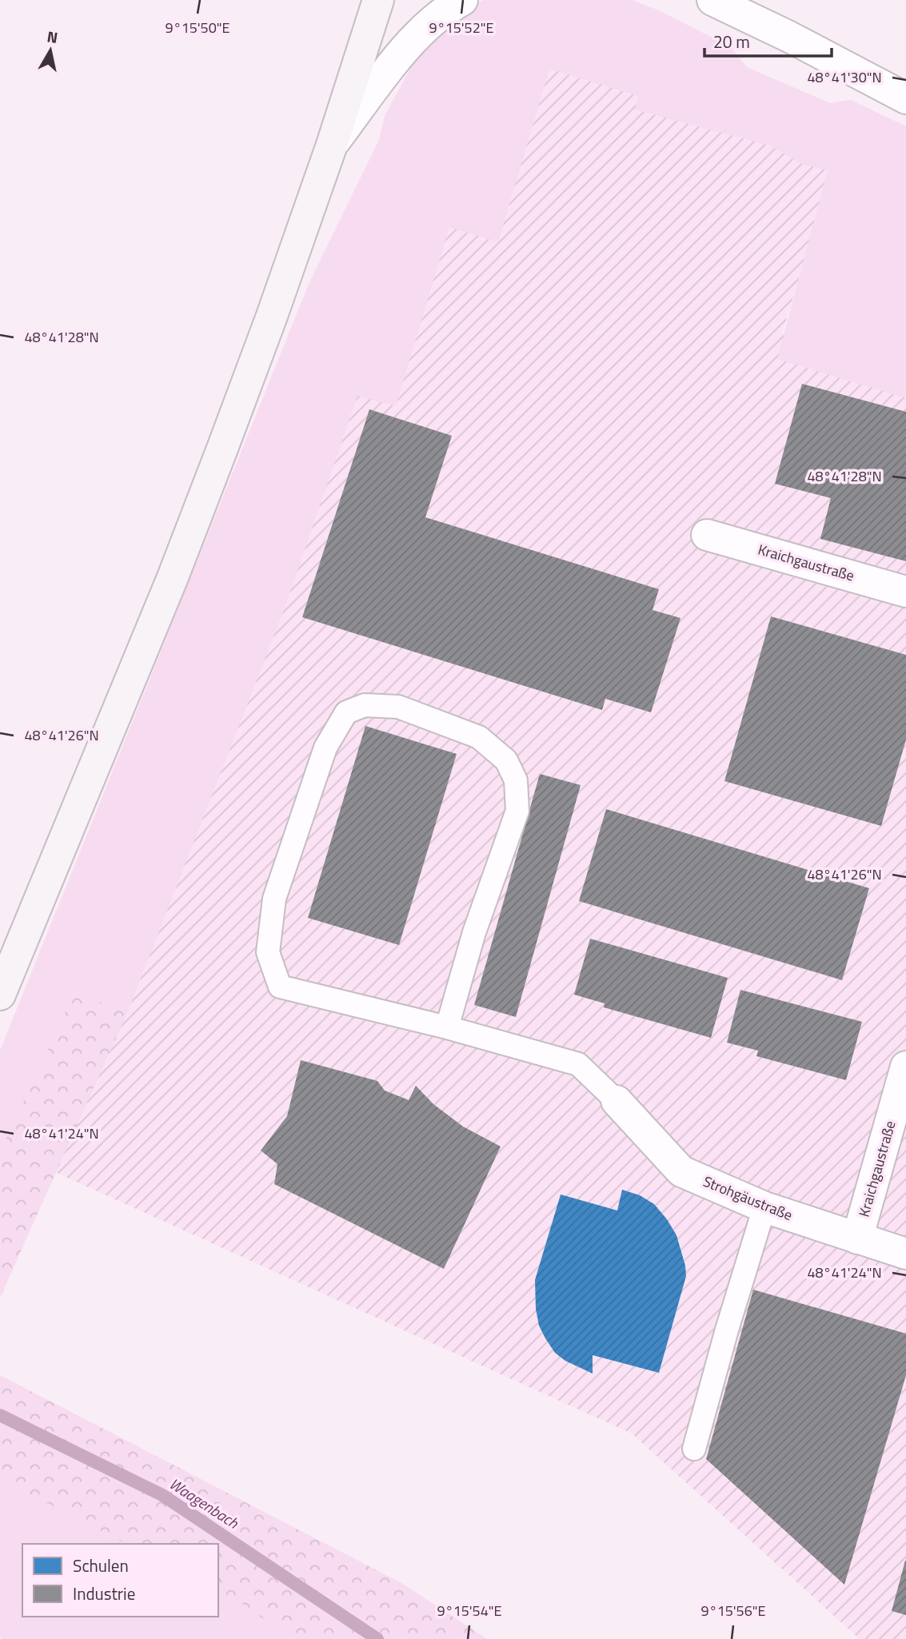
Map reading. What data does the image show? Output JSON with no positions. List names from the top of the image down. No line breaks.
{"streets":{"street":["Kraichgaustraße","Strohgäustraße"]},"crossings":[["Kraichgaustraße","Strohgäustraße"]],"water":["Waagenbach"],"legend":["Schulen","Industrie"],"scale_bar":"20 m","north":"top","coordinates":["9°15'50\"E","9°15'52\"E","48°41'30\"N","48°41'28\"N","48°41'26\"N","48°41'24\"N","9°15'54\"E","9°15'56\"E"]}
